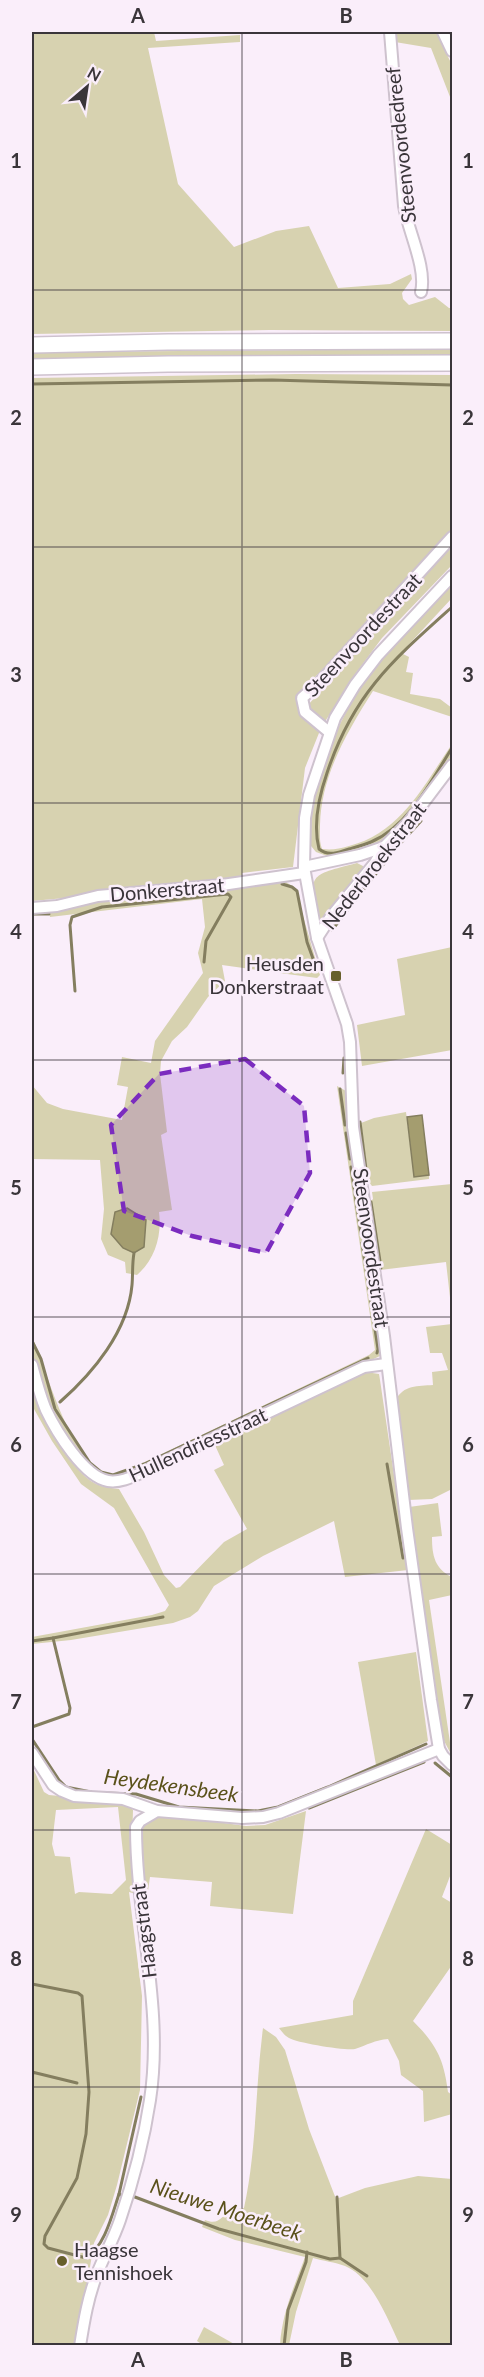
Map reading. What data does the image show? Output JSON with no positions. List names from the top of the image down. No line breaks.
{"streets":{"street":["Steenvoordedreef","Steenvoordestraat","Nederbroekstraat","Donkerstraat","Hullendriesstraat","Haagstraat"]},"crossings":[["Steenvoordestraat","Nederbroekstraat"],["Steenvoordestraat","Donkerstraat"],["Steenvoordestraat","Hullendriesstraat"],["Nederbroekstraat","Donkerstraat"]],"water":["Heydekensbeek","Nieuwe Moerbeek"],"places":{"transit":["Heusden Donkerstraat"],"other":["Haagse Tennishoek"]},"north":"top right","grid":{"columns":["A","B"],"rows":["1","2","3","4","5","6","7","8","9"]}}
